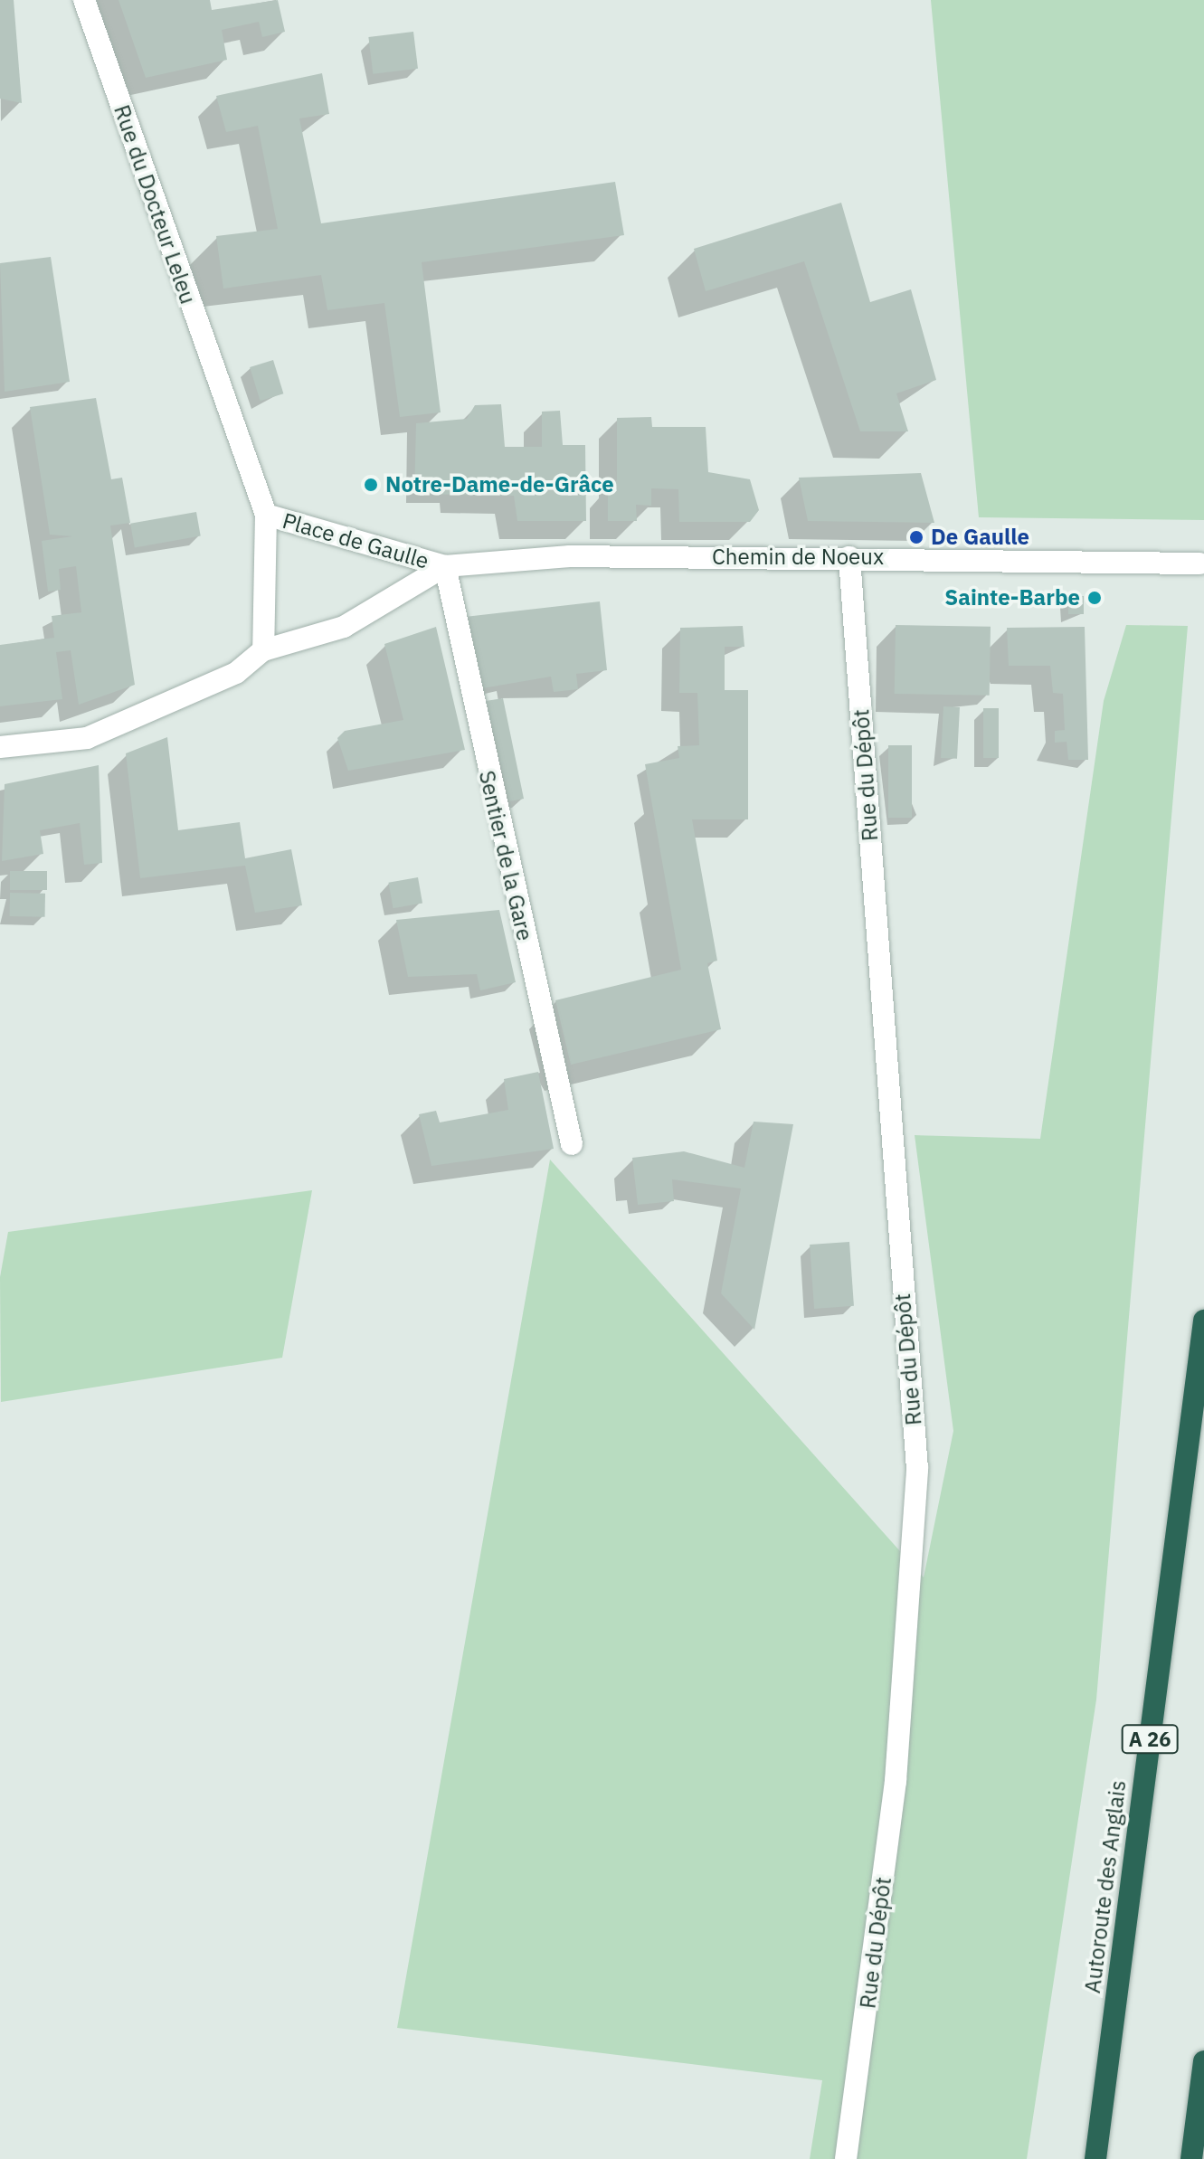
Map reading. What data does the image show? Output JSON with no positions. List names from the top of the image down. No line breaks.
{"streets":{"highway":["A 26","Autoroute des Anglais"],"street":["Rue du Docteur Leleu","Place de Gaulle","Chemin de Noeux","Rue du Dépôt","Sentier de la Gare"]},"crossings":[["Rue du Docteur Leleu","Place de Gaulle"],["Place de Gaulle","Chemin de Noeux"],["Place de Gaulle","Sentier de la Gare"],["Chemin de Noeux","Rue du Dépôt"]],"places":["Notre-Dame-de-Grâce","De Gaulle","Sainte-Barbe"]}
